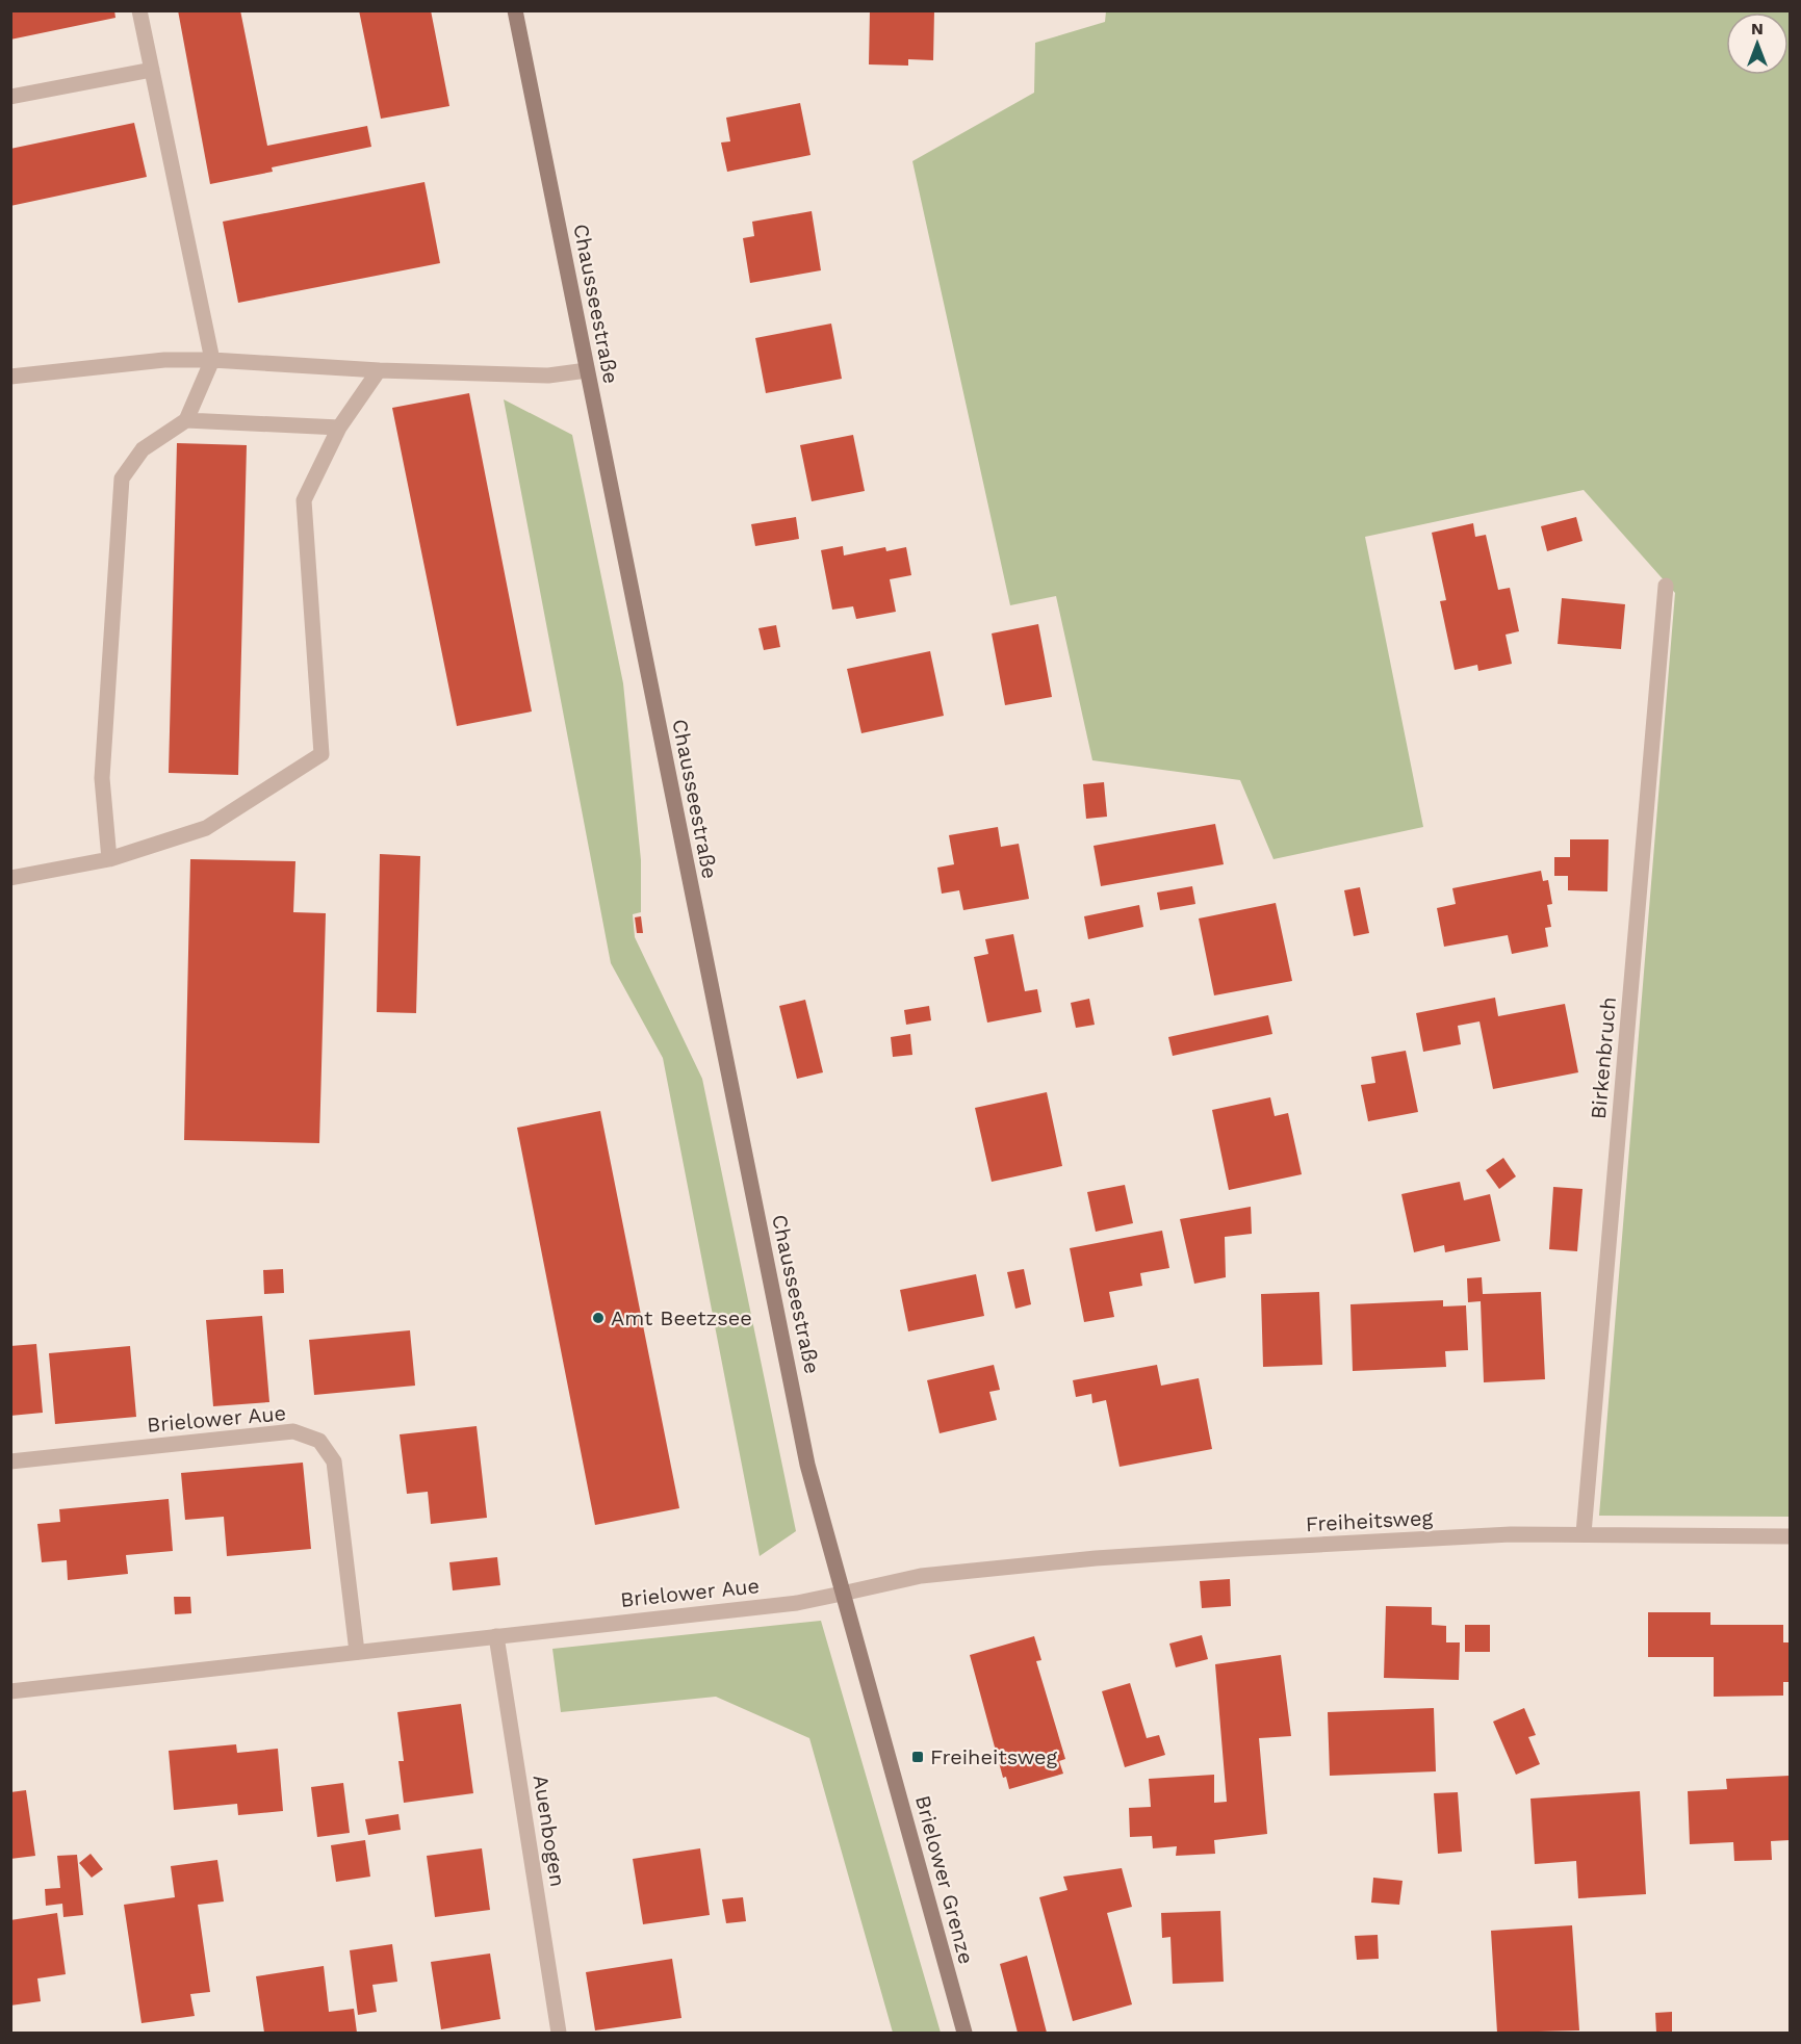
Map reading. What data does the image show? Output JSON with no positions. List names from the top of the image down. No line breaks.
{"streets":{"main road":["Chausseestraße","Brielower Grenze"],"street":["Birkenbruch","Brielower Aue","Freiheitsweg","Auenbogen"]},"crossings":[["Chausseestraße","Brielower Aue"],["Chausseestraße","Freiheitsweg"],["Chausseestraße","Brielower Grenze"],["Birkenbruch","Freiheitsweg"],["Brielower Aue","Freiheitsweg"],["Brielower Aue","Auenbogen"],["Brielower Aue","Brielower Grenze"],["Freiheitsweg","Brielower Grenze"]],"places":{"other":["Amt Beetzsee"],"transit":["Freiheitsweg"]},"north":"top"}
